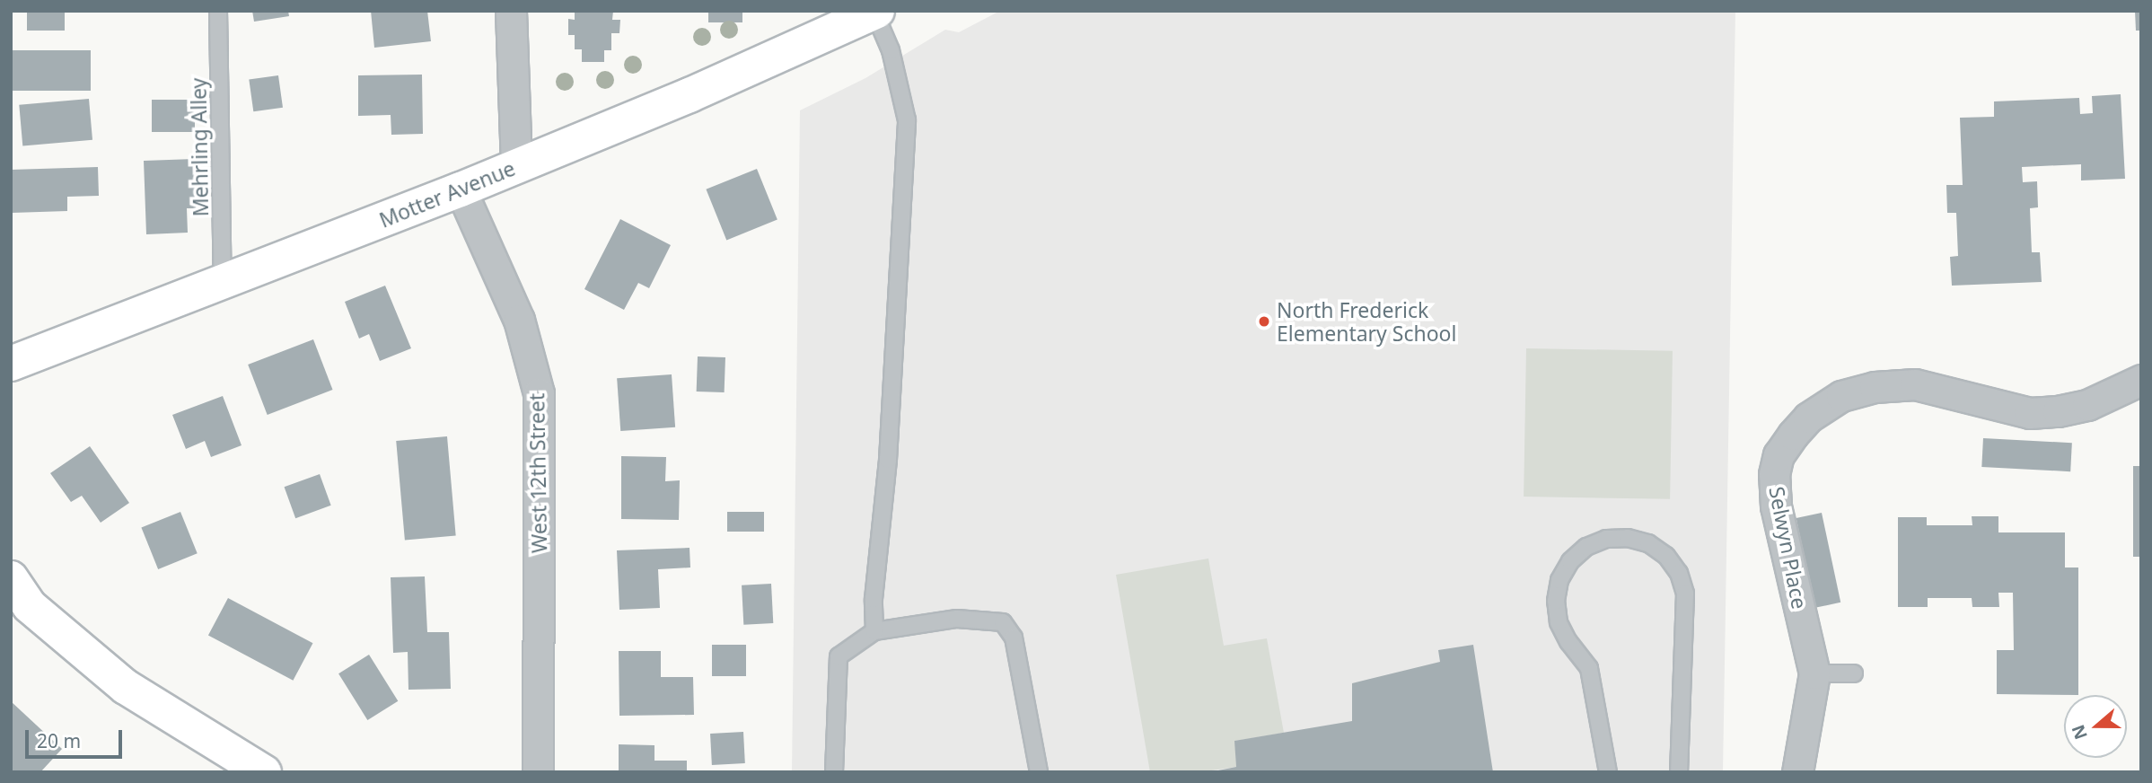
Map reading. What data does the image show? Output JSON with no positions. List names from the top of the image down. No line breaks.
{"streets":{"main road":["Motter Avenue"],"street":["West 12th Street","Selwyn Place"],"lane":["Mehrling Alley"]},"crossings":[["Mehrling Alley","Motter Avenue"],["Motter Avenue","West 12th Street"]],"places":["North Frederick Elementary School"],"scale_bar":"20 m","north":"left"}
